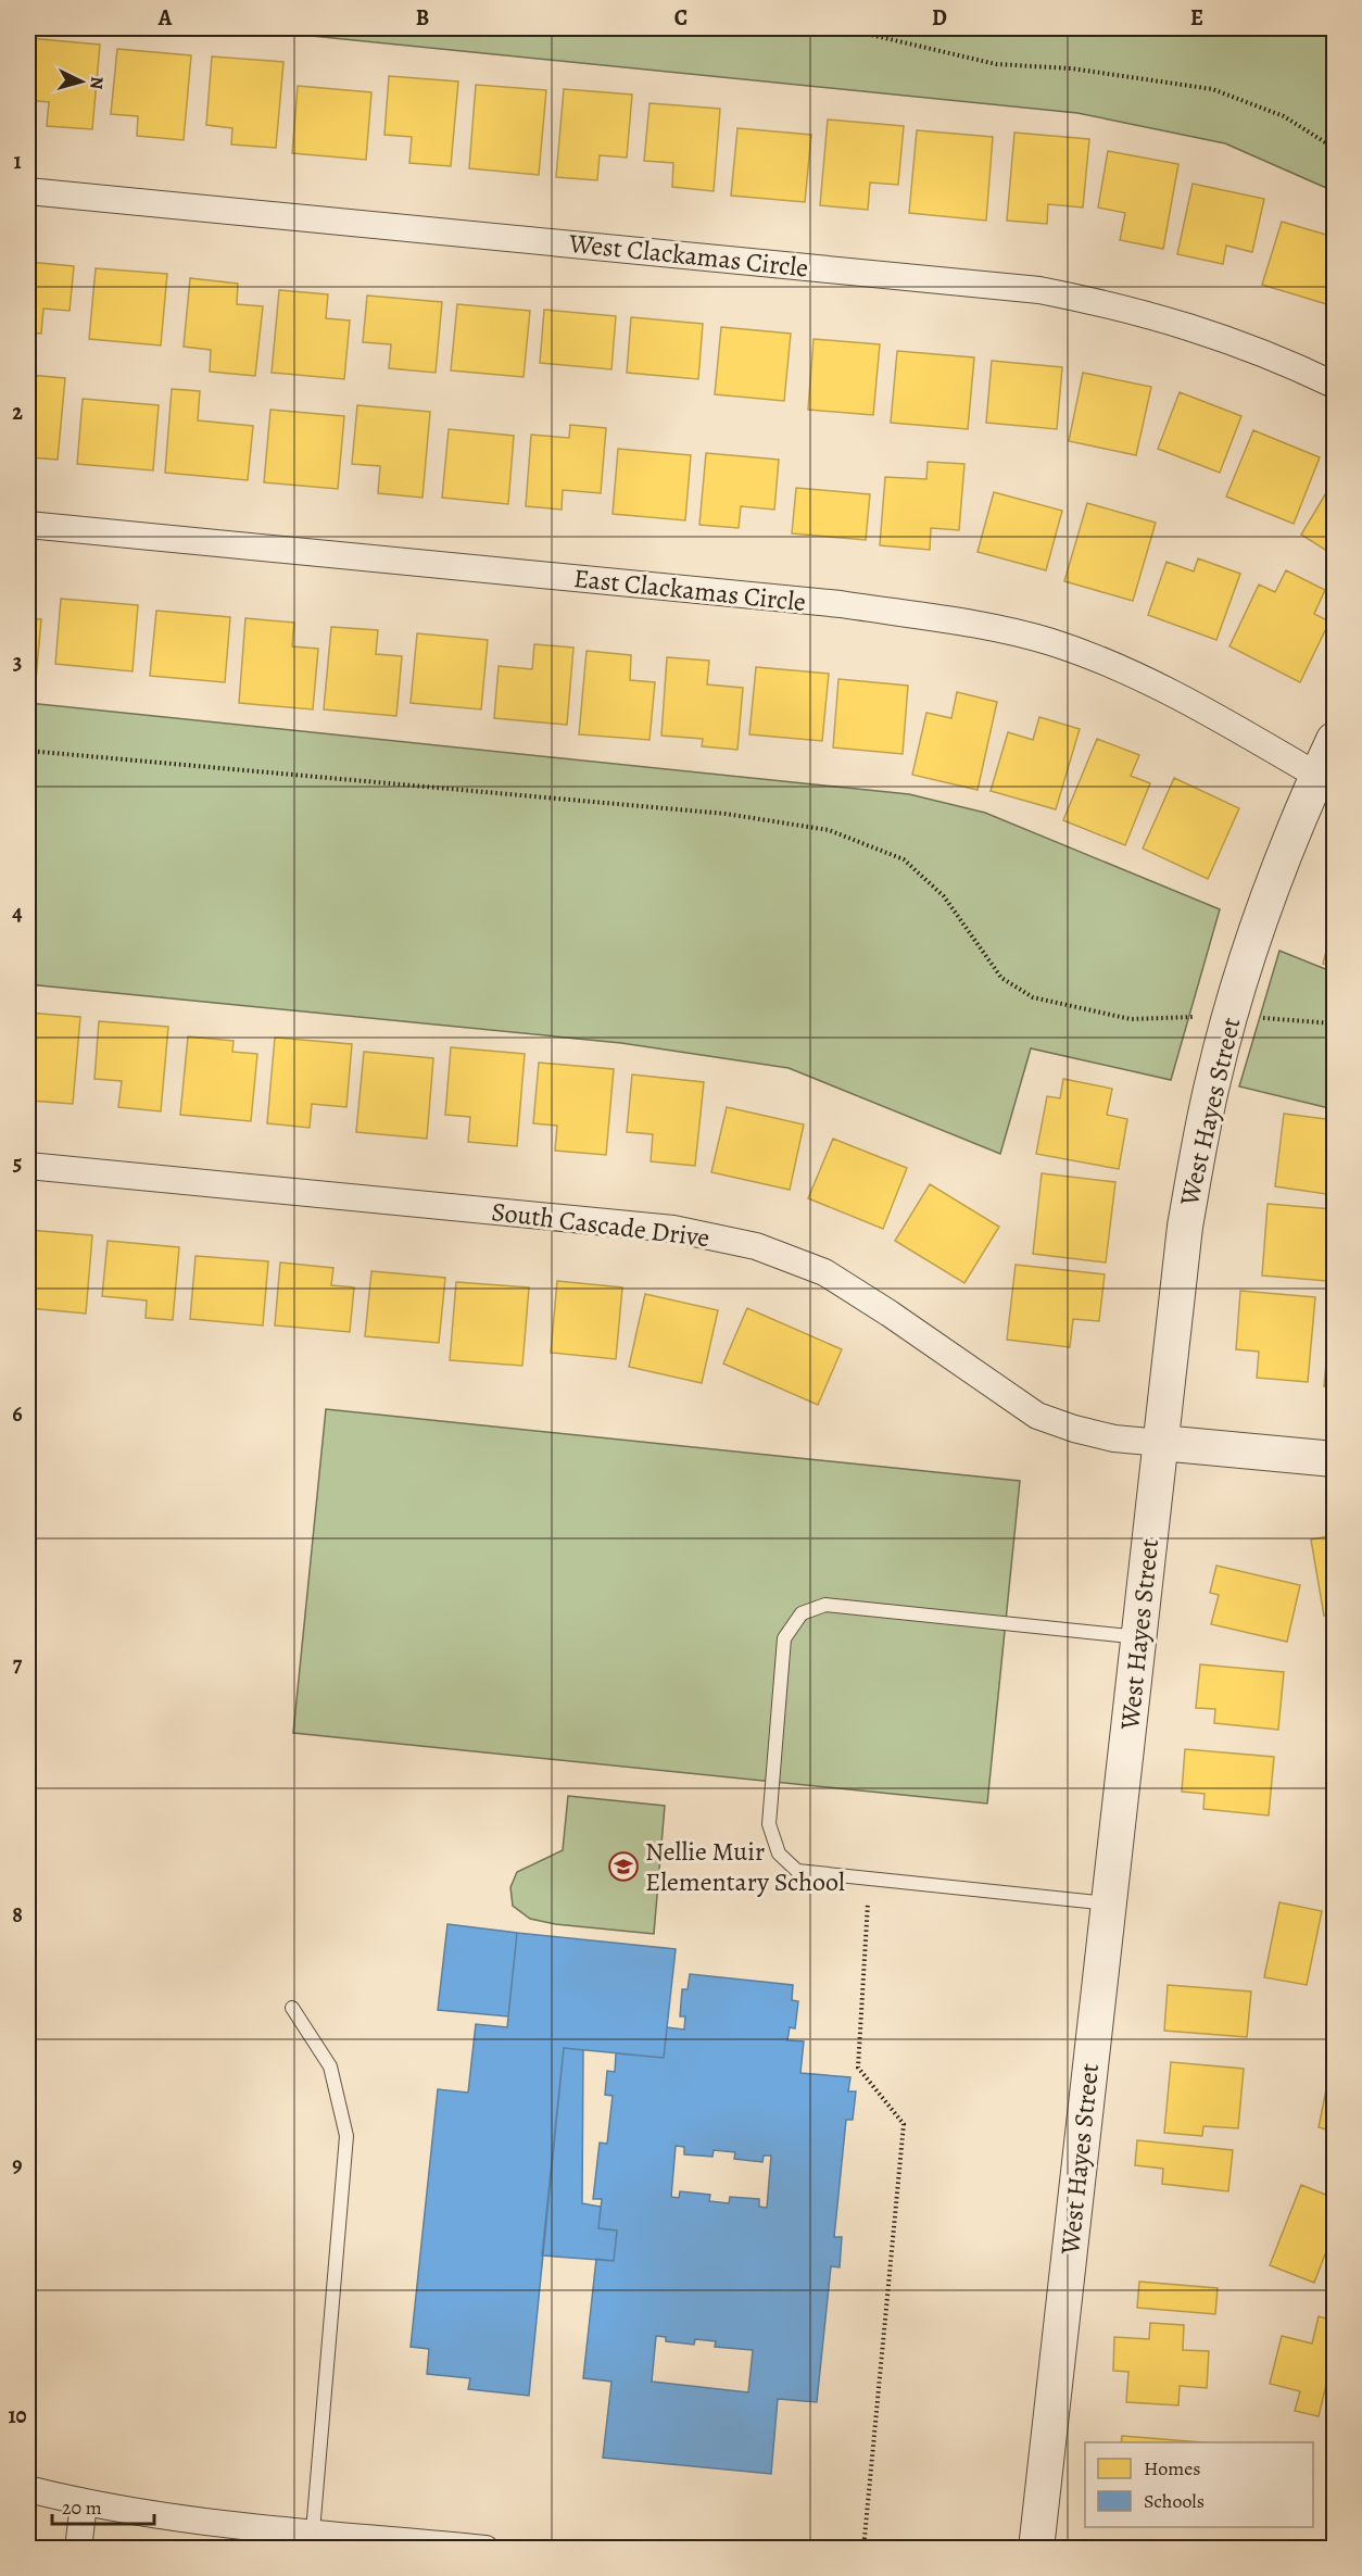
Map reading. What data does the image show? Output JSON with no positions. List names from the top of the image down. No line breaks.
{"streets":{"street":["West Clackamas Circle","East Clackamas Circle","West Hayes Street","South Cascade Drive"]},"crossings":[["East Clackamas Circle","West Hayes Street"],["West Hayes Street","South Cascade Drive"]],"places":{"school or university":["Nellie Muir Elementary School"]},"legend":["Homes","Schools"],"scale_bar":"20 m","north":"right","grid":{"columns":["A","B","C","D","E"],"rows":["1","2","3","4","5","6","7","8","9","10"]}}
